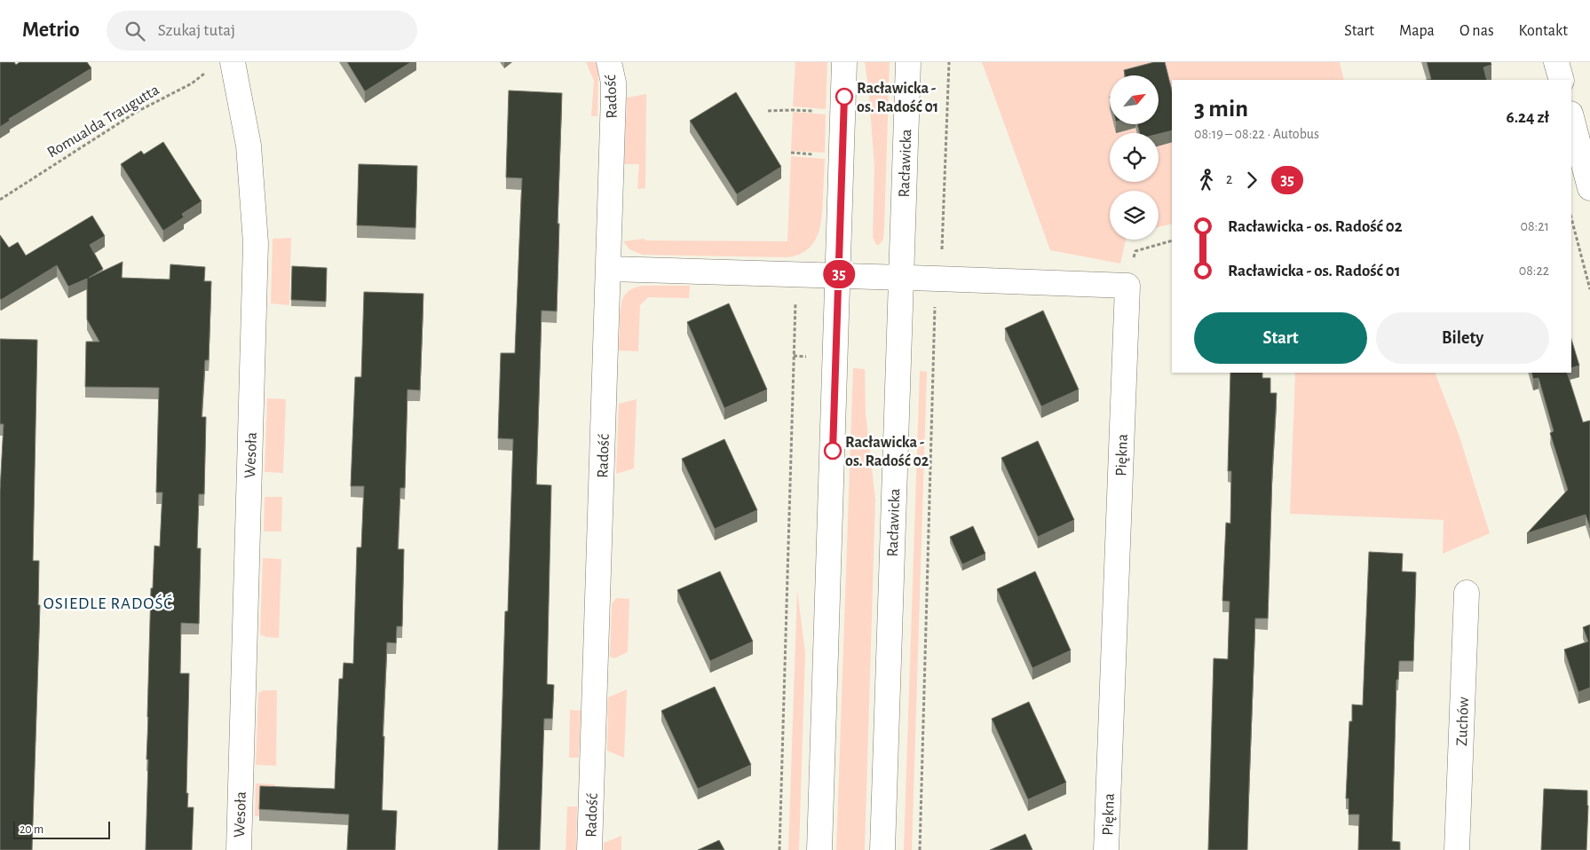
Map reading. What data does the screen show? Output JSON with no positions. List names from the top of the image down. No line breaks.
{"streets":{"street":["Radość","Racławicka","Wesoła","Piękna","Zuchów"],"path":["Romualda Traugutta"]},"districts":["OSIEDLE RADOŚĆ"],"places":["Racławicka - os. Radość 01","Racławicka - os. Radość 02"],"lines":["bus line 35"],"scale_bar":"20 m","north":"top right","page":{"header":"Metrio","search":"Szukaj tutaj","nav":["Start","Mapa","O nas","Kontakt"],"on_map":"35","heading":["3 min","08:19 – 08:22 · Autobus","6.24 zł"],"legs":["2","35"],"list":[{"name":"Racławicka - os. Radość 02","value":"08:21"},{"name":"Racławicka - os. Radość 01","value":"08:22"}],"buttons":["Start","Bilety"],"scale":"20 m"}}
